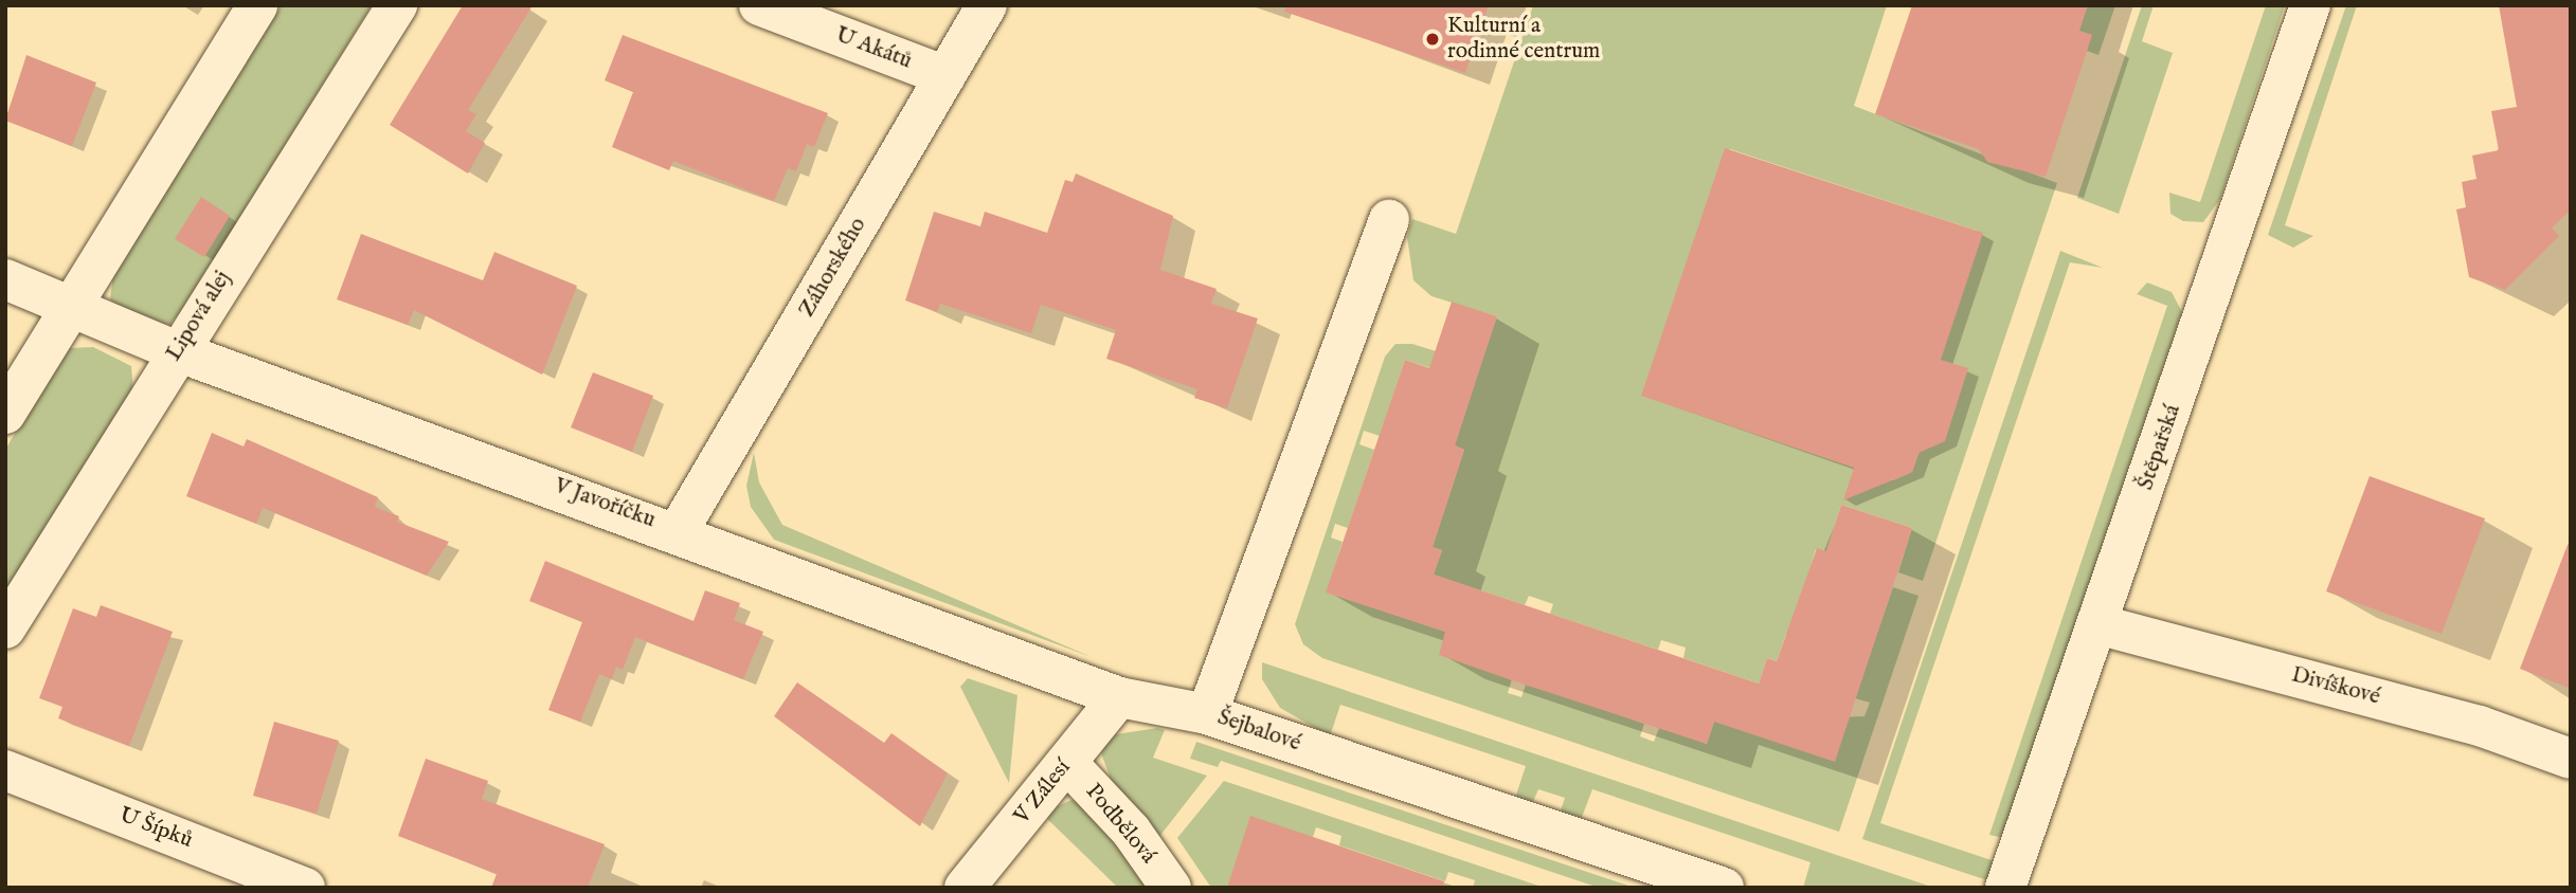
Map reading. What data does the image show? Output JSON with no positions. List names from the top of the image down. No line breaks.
{"streets":{"street":["U Akátů","Záhorského","Lipová alej","Štěpařská","V Javoříčku","Divíškové","Šejbalové","V Zálesí","Podbělová","U Šípků"]},"crossings":[["U Akátů","Záhorského"],["Záhorského","V Javoříčku"],["Lipová alej","V Javoříčku"],["Štěpařská","Divíškové"],["V Javoříčku","Šejbalové"],["V Javoříčku","V Zálesí"],["V Zálesí","Podbělová"]],"places":["Kulturní a rodinné centrum"]}
